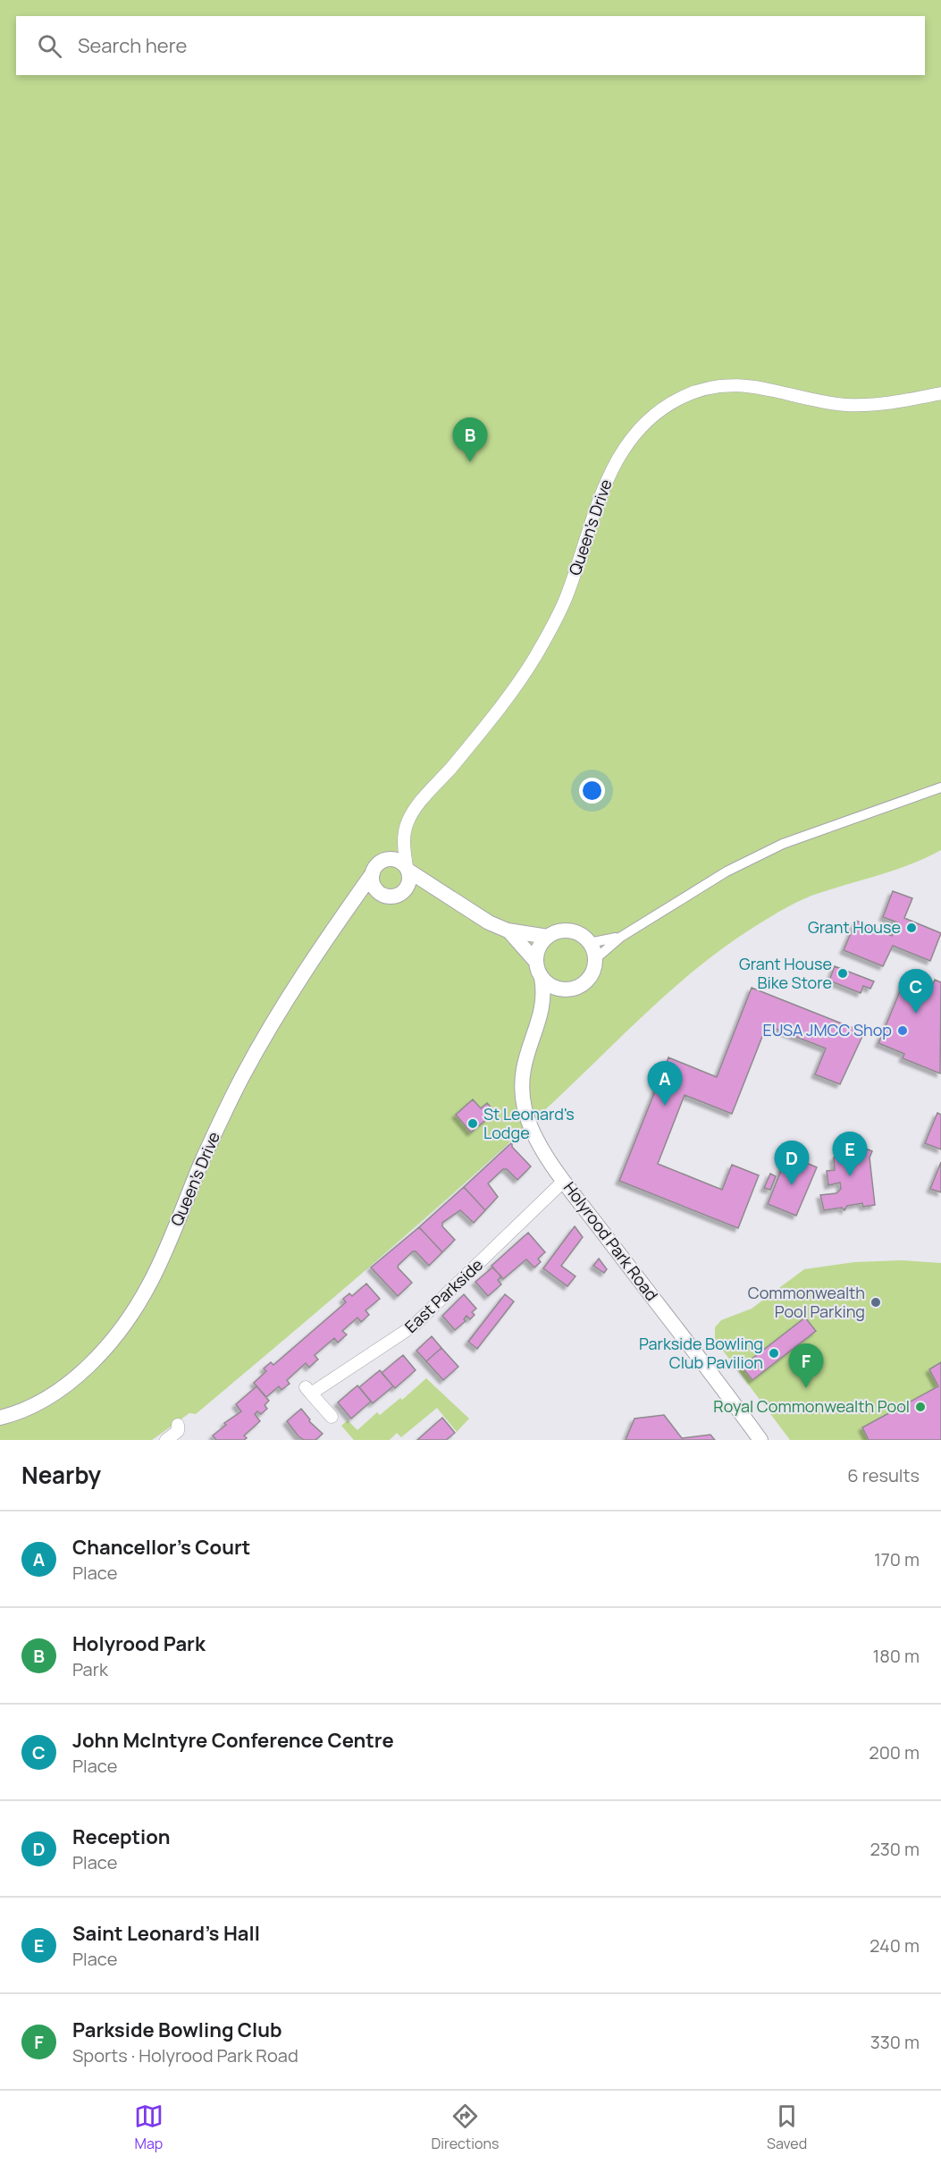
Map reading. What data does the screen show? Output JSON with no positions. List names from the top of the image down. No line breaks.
{"streets":{"street":["Queen's Drive","Holyrood Park Road","East Parkside"]},"crossings":[["Queen's Drive","Holyrood Park Road"],["Holyrood Park Road","East Parkside"]],"places":["Grant House","Grant House Bike Store","EUSA JMCC Shop","St Leonard's Lodge","Commonwealth Pool Parking","Parkside Bowling Club Pavilion","Royal Commonwealth Pool"],"page":{"search":"Search here","pins":["B","C","A","E","D","F"],"heading":["Nearby","6 results"],"list":[{"mark":"A","name":"Chancellor's Court","note":"Place","value":"170 m"},{"mark":"B","name":"Holyrood Park","note":"Park","value":"180 m"},{"mark":"C","name":"John McIntyre Conference Centre","note":"Place","value":"200 m"},{"mark":"D","name":"Reception","note":"Place","value":"230 m"},{"mark":"E","name":"Saint Leonard's Hall","note":"Place","value":"240 m"},{"mark":"F","name":"Parkside Bowling Club","note":"Sports · Holyrood Park Road","value":"330 m"}],"nav":["Map","Directions","Saved"]}}
